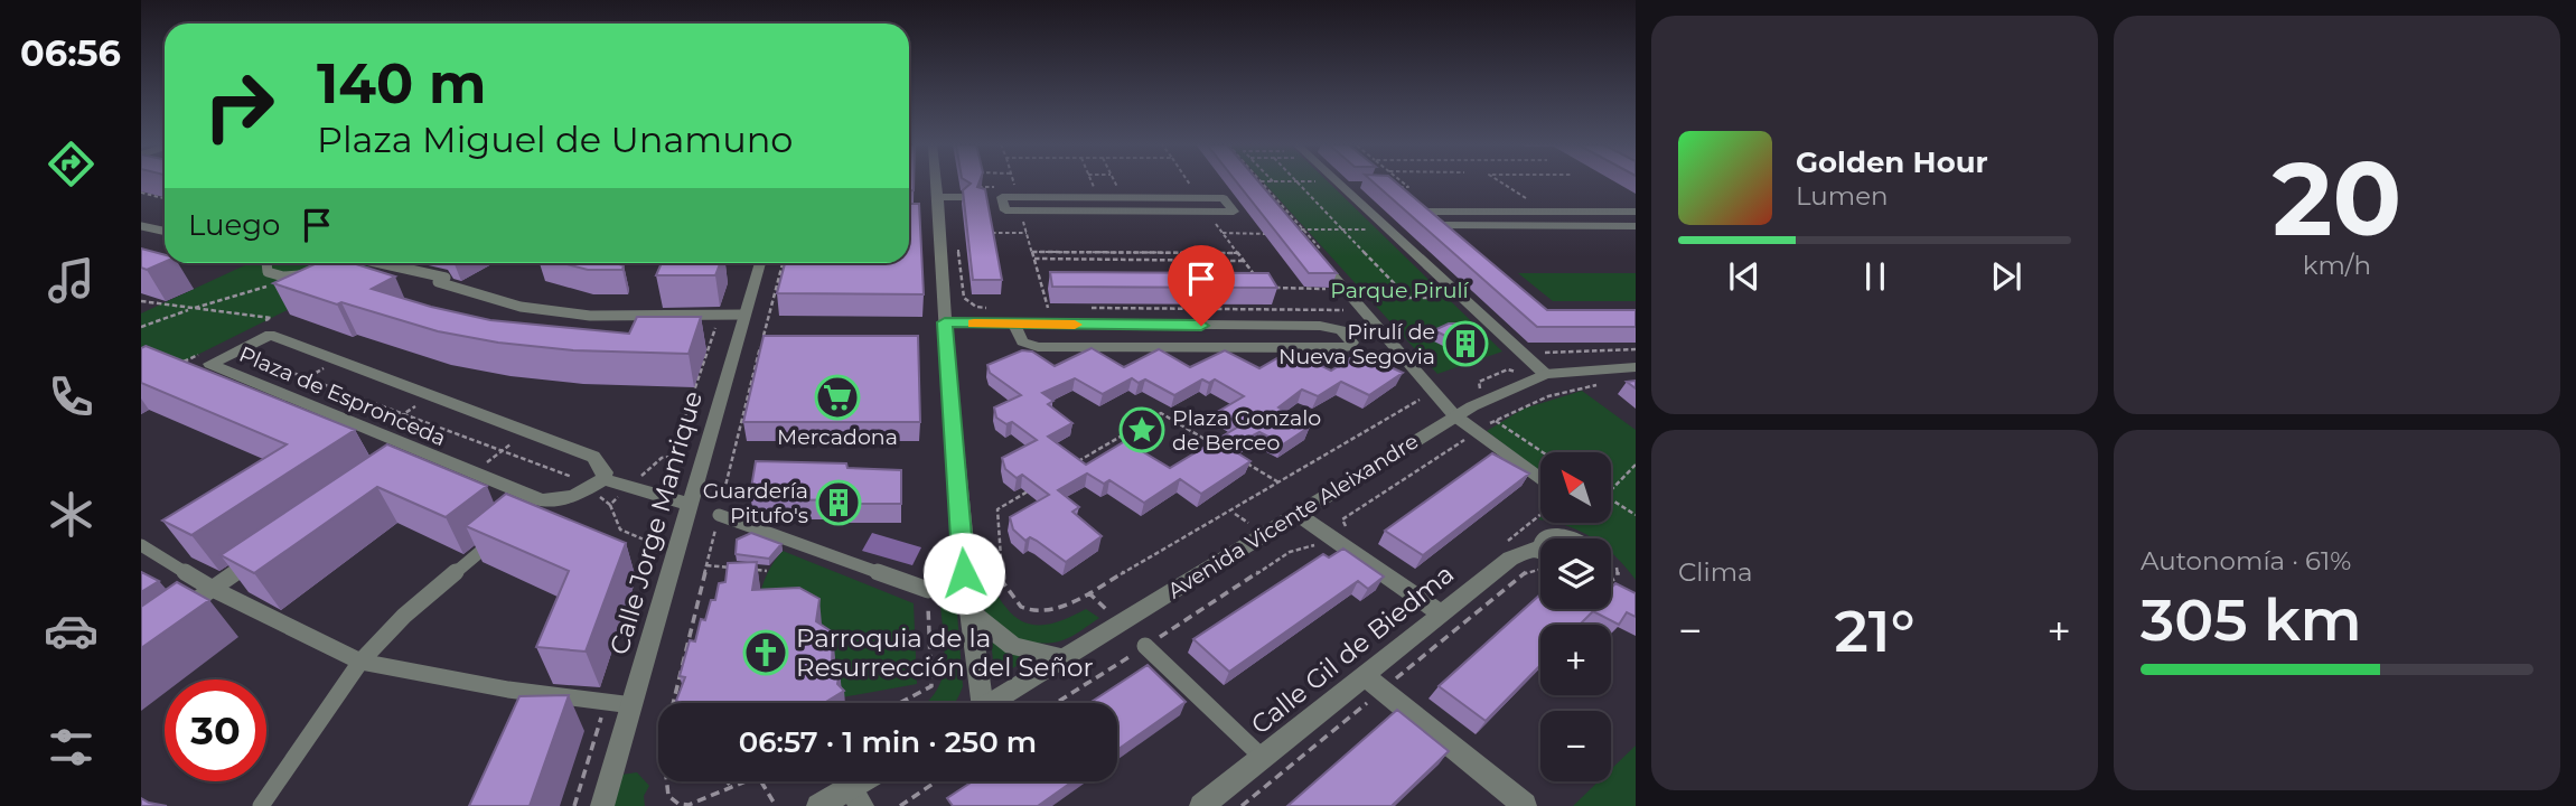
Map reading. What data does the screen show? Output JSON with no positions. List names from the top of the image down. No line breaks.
{"streets":{"street":["Plaza de Espronceda","Avenida Vicente Aleixandre","Calle Jorge Manrique","Calle Gil de Biedma"]},"parks":["Parque Pirulí"],"places":{"building":["Pirulí de Nueva Segovia","Guardería Pitufo's"],"supermarket":["Mercadona"],"place":["Plaza Gonzalo de Berceo"],"church":["Parroquia de la Resurrección del Señor"]},"north":"top left","page":{"tabs":"06:56","tile":[["20","km/h"],"Clima",["Autonomía · 61%","305 km"]],"turn":["140 m","Plaza Miguel de Unamuno"],"song":["Golden Hour","Lumen"],"then":"Luego","map_buttons":["+","−"],"heat":["−","21°","+"],"limit":"30","trip":"06:57 · 1 min · 250 m"}}
